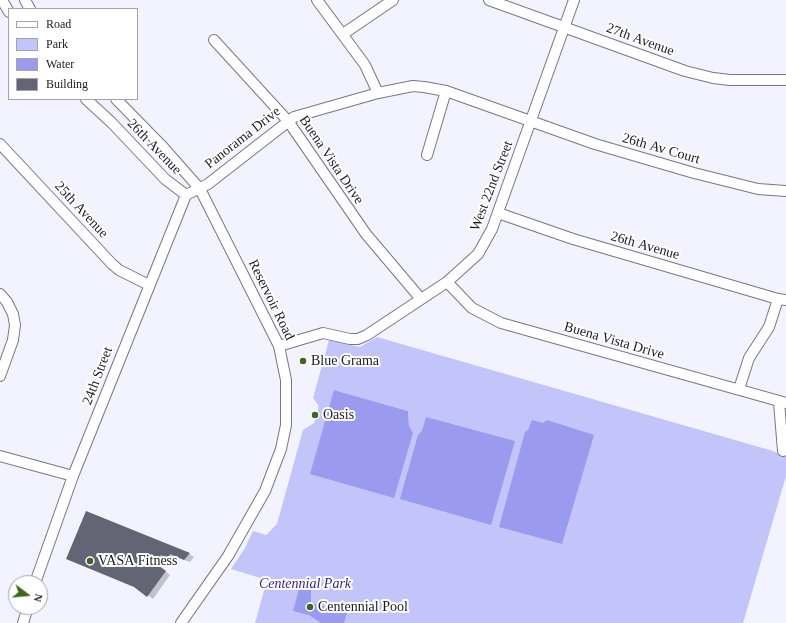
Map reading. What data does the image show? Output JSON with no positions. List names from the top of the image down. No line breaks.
{"streets":{"street":["27th Avenue","Panorama Drive","26th Avenue","26th Av Court","Buena Vista Drive","West 22nd Street","25th Avenue","Reservoir Road","24th Street"]},"crossings":[["27th Avenue","West 22nd Street"],["Panorama Drive","26th Av Court"],["Panorama Drive","Buena Vista Drive"],["Panorama Drive","West 22nd Street"],["Panorama Drive","Reservoir Road"],["26th Avenue","West 22nd Street"],["26th Avenue","24th Street"],["26th Av Court","West 22nd Street"],["Buena Vista Drive","West 22nd Street"],["West 22nd Street","Reservoir Road"],["25th Avenue","24th Street"]],"parks":["Centennial Park"],"places":["Blue Grama","Oasis","VASA Fitness","Centennial Pool"],"legend":["Road","Park","Water","Building"],"north":"right"}
